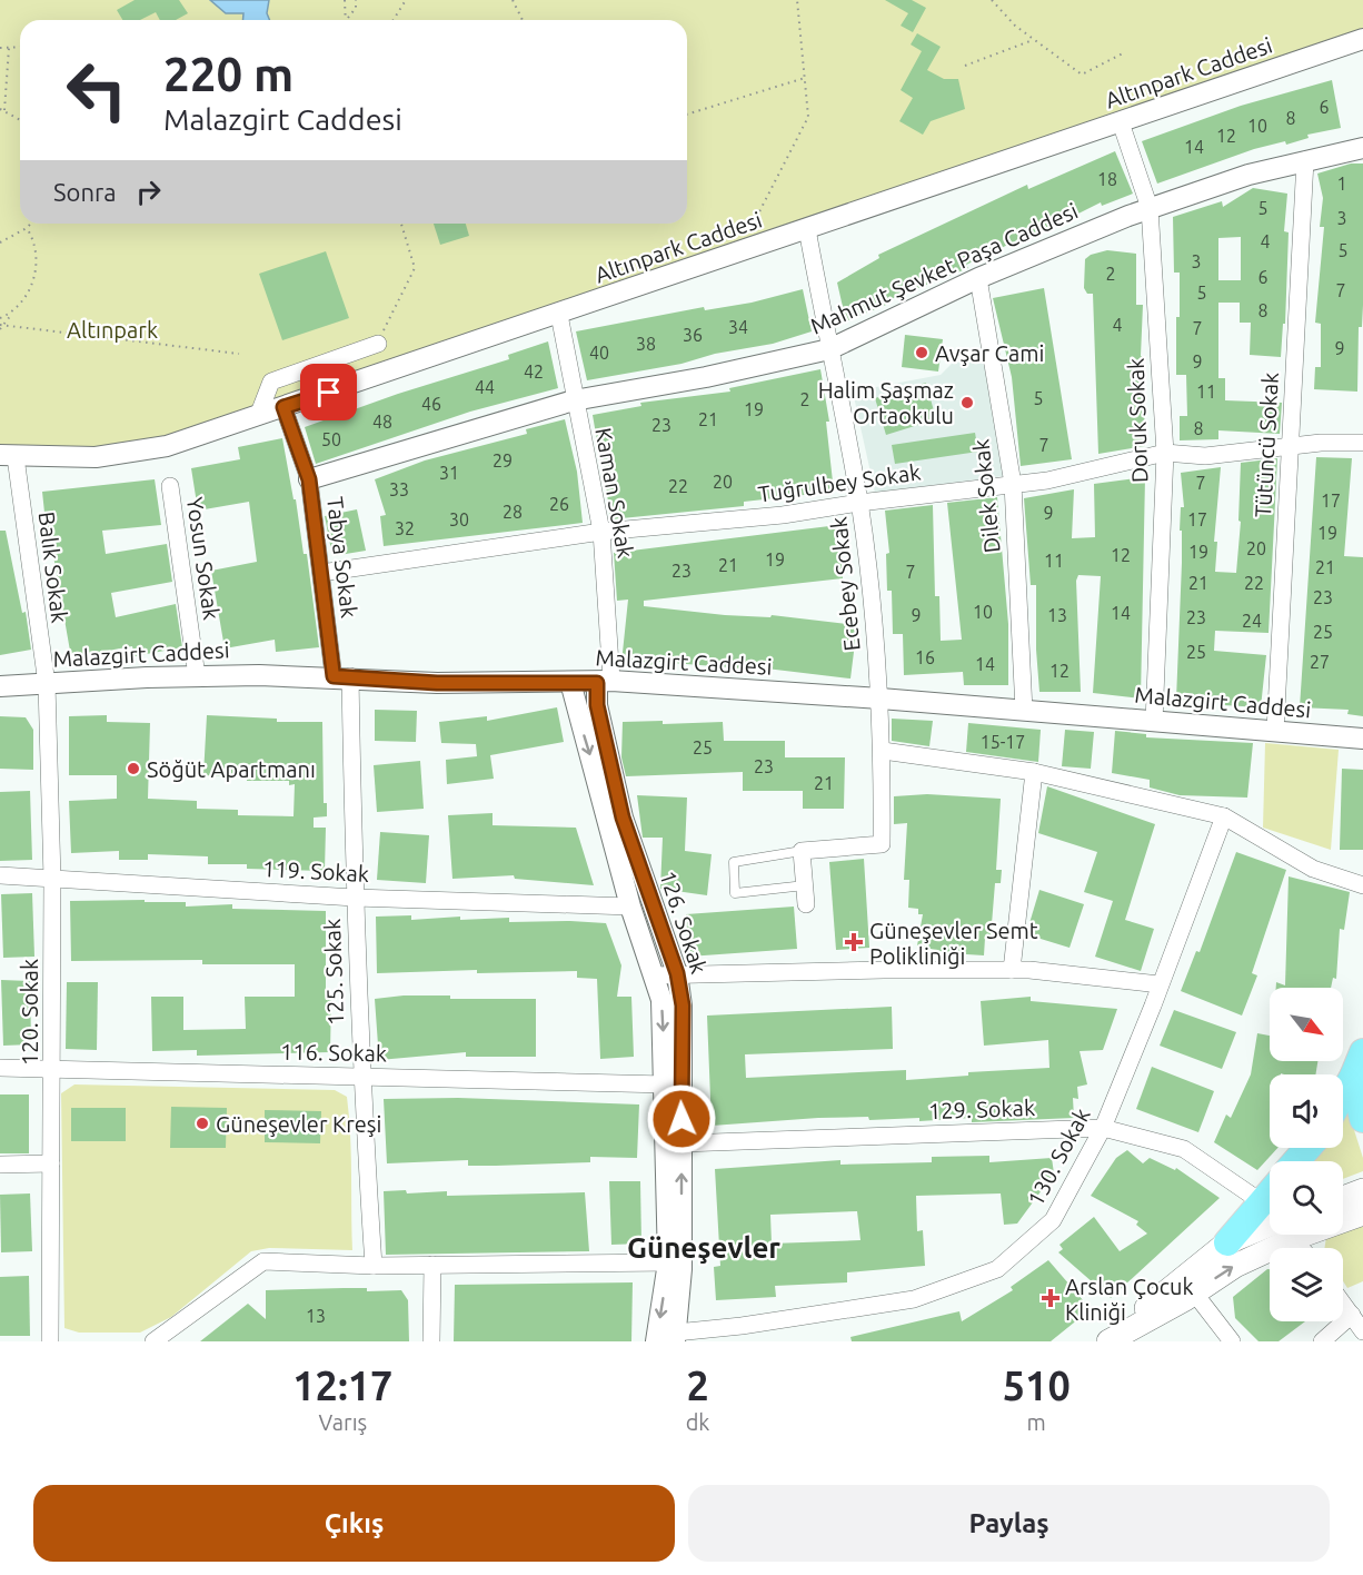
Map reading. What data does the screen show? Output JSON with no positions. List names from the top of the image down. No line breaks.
{"streets":{"street":["Altınpark Caddesi","Mahmut Şevket Paşa Caddesi","Doruk Sokak","Tütüncü Sokak","Tuğrulbey Sokak","Kaman Sokak","Dilek Sokak","Tabya Sokak","Yosun Sokak","Balık Sokak","Ecebey Sokak","Malazgirt Caddesi","119. Sokak","126. Sokak","125. Sokak","120. Sokak","116. Sokak","129. Sokak","130. Sokak"]},"crossings":[["Altınpark Caddesi","Doruk Sokak"],["Altınpark Caddesi","Kaman Sokak"],["Altınpark Caddesi","Tabya Sokak"],["Altınpark Caddesi","Balık Sokak"],["Altınpark Caddesi","Ecebey Sokak"],["Mahmut Şevket Paşa Caddesi","Doruk Sokak"],["Mahmut Şevket Paşa Caddesi","Tütüncü Sokak"],["Mahmut Şevket Paşa Caddesi","Kaman Sokak"],["Mahmut Şevket Paşa Caddesi","Dilek Sokak"],["Mahmut Şevket Paşa Caddesi","Tabya Sokak"],["Mahmut Şevket Paşa Caddesi","Ecebey Sokak"],["Doruk Sokak","Tuğrulbey Sokak"],["Doruk Sokak","Malazgirt Caddesi"],["Tütüncü Sokak","Tuğrulbey Sokak"],["Tütüncü Sokak","Malazgirt Caddesi"],["Tuğrulbey Sokak","Kaman Sokak"],["Tuğrulbey Sokak","Dilek Sokak"],["Tuğrulbey Sokak","Tabya Sokak"],["Tuğrulbey Sokak","Ecebey Sokak"],["Kaman Sokak","Malazgirt Caddesi"],["Kaman Sokak","126. Sokak"],["Dilek Sokak","Malazgirt Caddesi"],["Tabya Sokak","Malazgirt Caddesi"],["Tabya Sokak","125. Sokak"],["Yosun Sokak","Malazgirt Caddesi"],["Balık Sokak","Malazgirt Caddesi"],["Balık Sokak","120. Sokak"],["Ecebey Sokak","Malazgirt Caddesi"],["Malazgirt Caddesi","126. Sokak"],["Malazgirt Caddesi","125. Sokak"],["Malazgirt Caddesi","120. Sokak"],["119. Sokak","126. Sokak"],["119. Sokak","125. Sokak"],["119. Sokak","120. Sokak"],["126. Sokak","116. Sokak"],["126. Sokak","129. Sokak"],["126. Sokak","130. Sokak"],["125. Sokak","116. Sokak"],["120. Sokak","116. Sokak"],["129. Sokak","130. Sokak"]],"districts":["Güneşevler"],"parks":["Altınpark"],"places":{"other":["Avşar Cami","Halim Şaşmaz Ortaokulu","Söğüt Apartmanı","Güneşevler Kreşi"],"health":["Güneşevler Semt Polikliniği","Arslan Çocuk Kliniği"]},"house_numbers":["6","8","10","12","14","18","1","5","3","4","5","3","2","6","7","5","8","4","34","7","36","38","9","40","9","42","44","11","5","2","46","19","21","48","23","8","50","7","29","31","20","7","22","33","17","26","28","9","30","17","32","19","20","19","12","19","11","21","21","23","7","21","22","23","10","14","9","13","23","24","25","25","16","27","14","12","15-17","25","23","21","13"],"north":"bottom right","page":{"turn":["220 m","Malazgirt Caddesi"],"then":"Sonra","eta":["12:17","Varış","2","dk","510","m"],"buttons":["Çıkış","Paylaş"]}}
